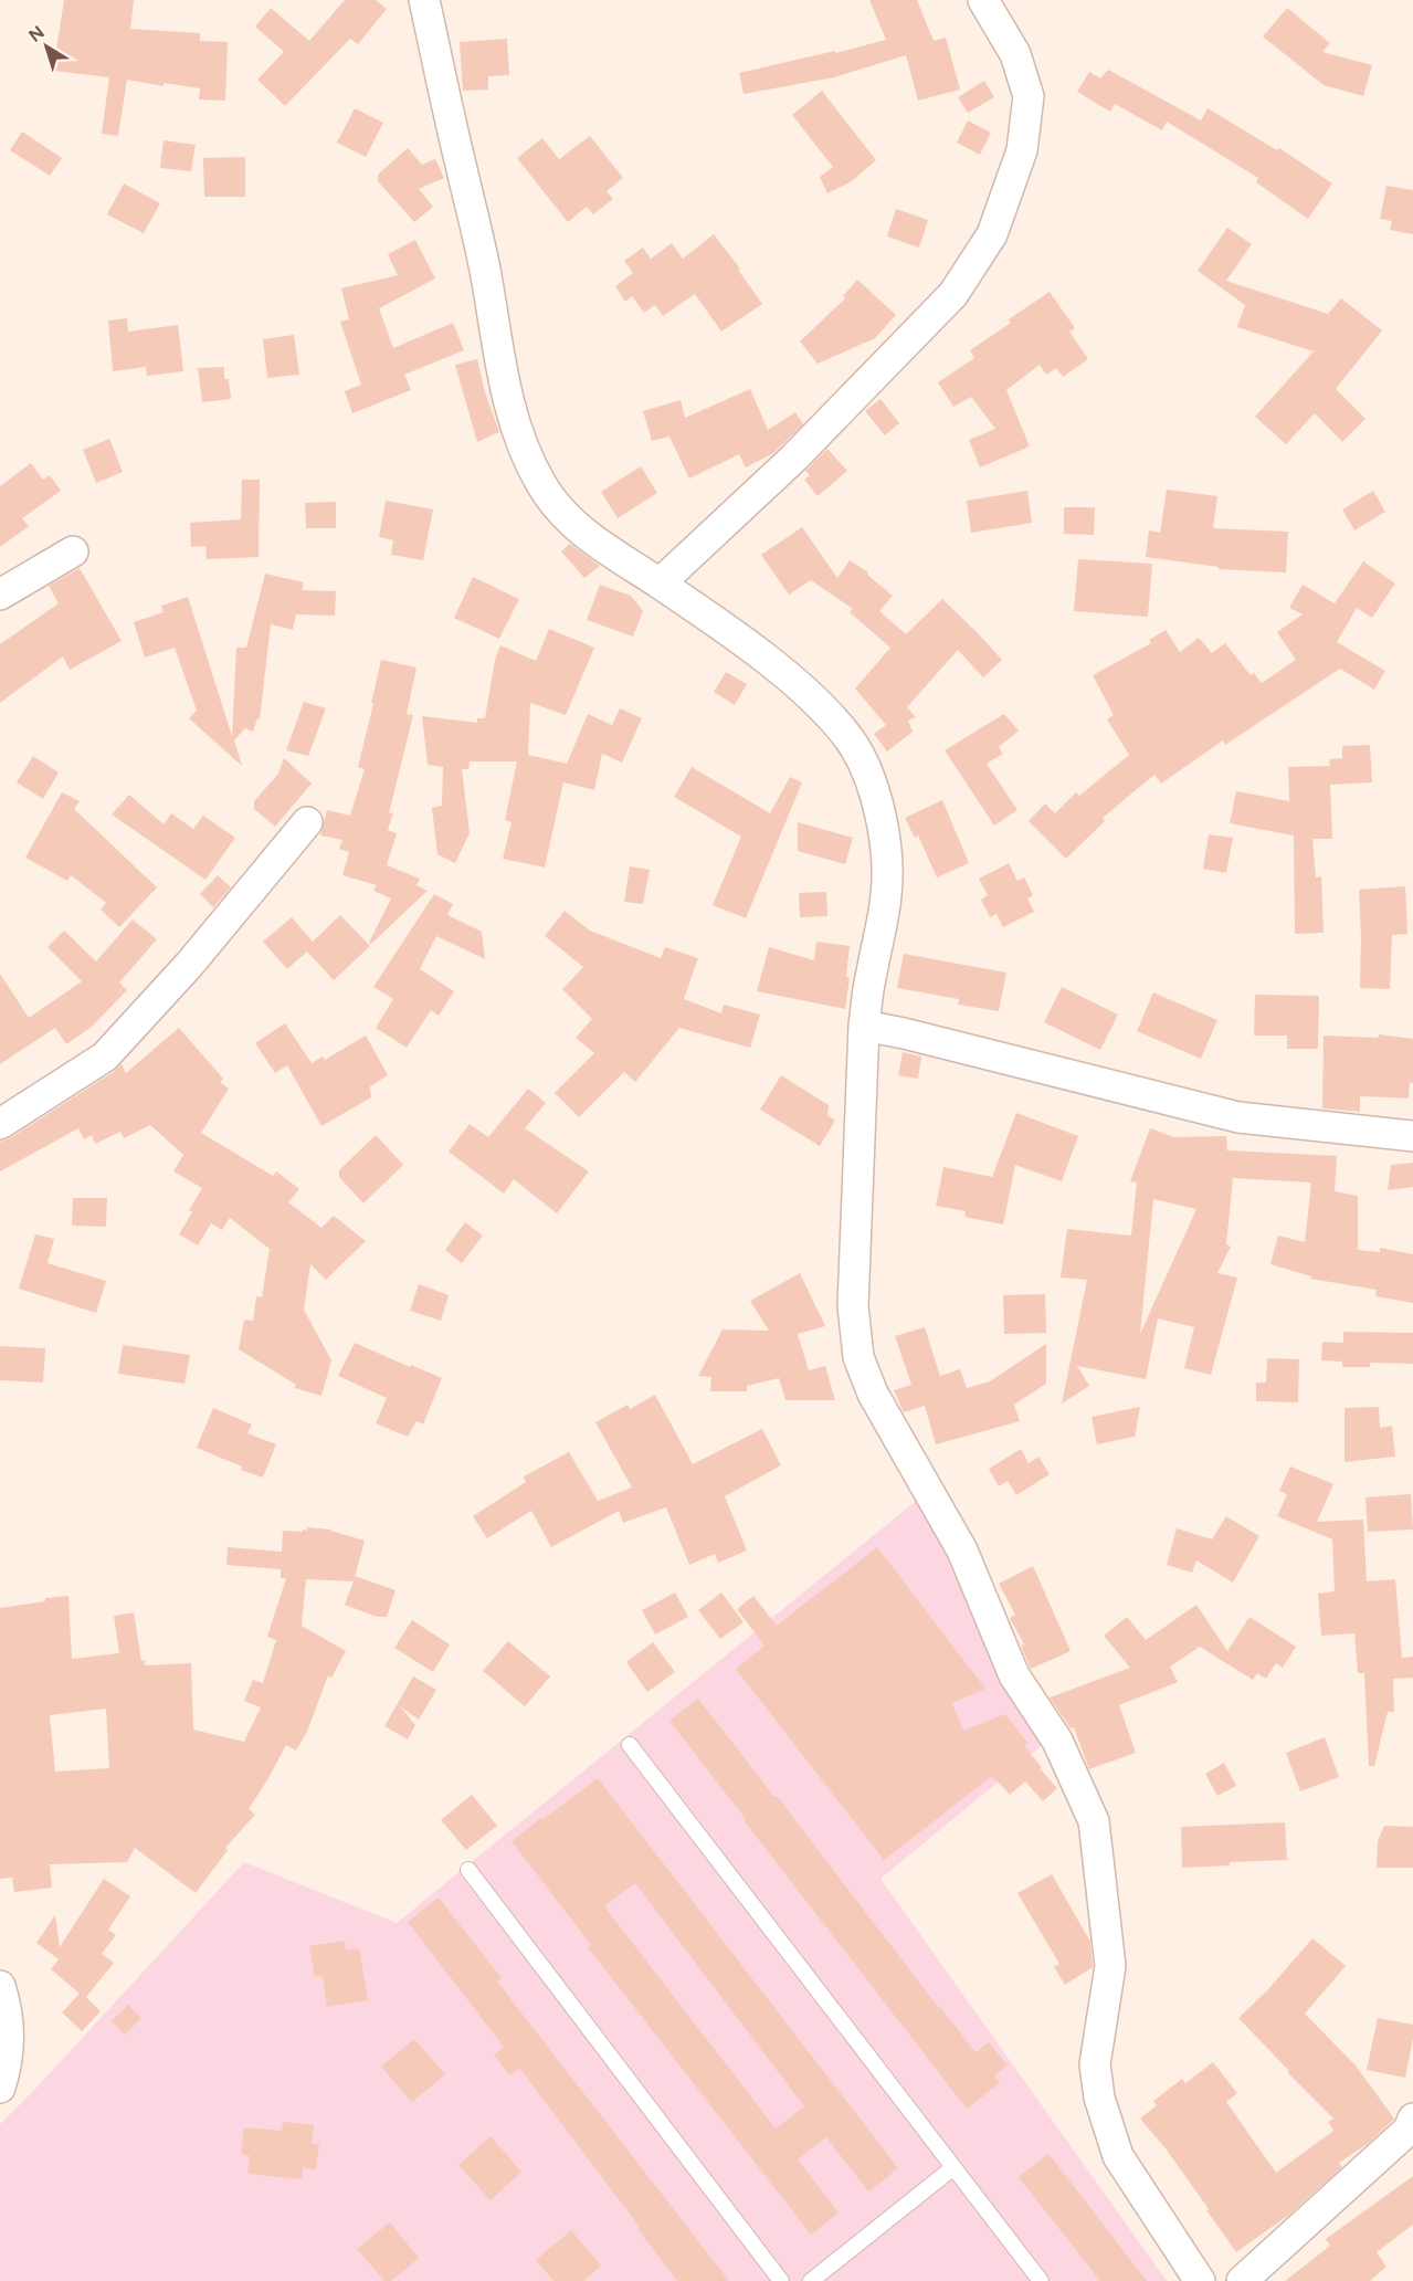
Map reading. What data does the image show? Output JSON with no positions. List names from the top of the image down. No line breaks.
{"north":"top left"}
